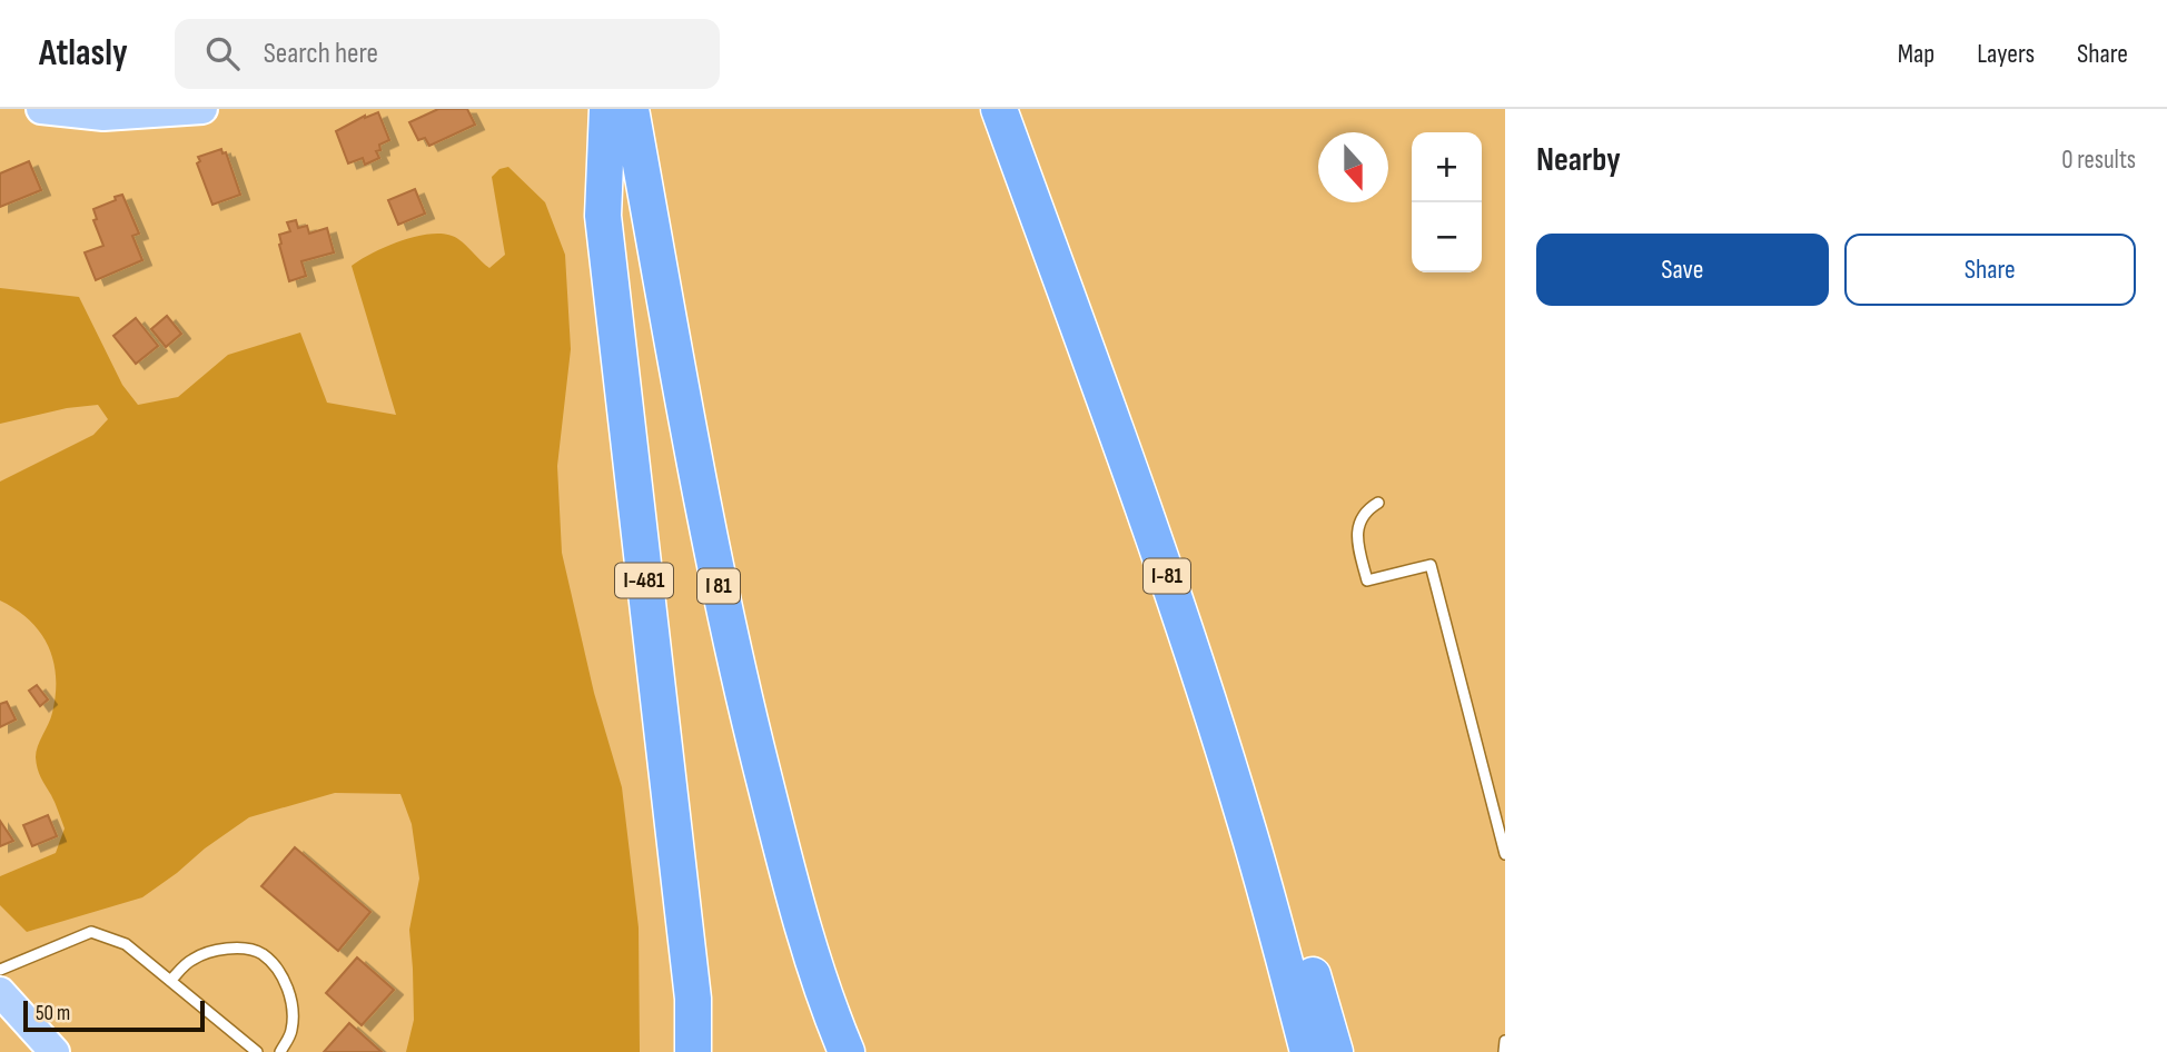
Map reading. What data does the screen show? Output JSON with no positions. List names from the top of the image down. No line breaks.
{"streets":{"highway":["I-81","I-481","I 81"]},"scale_bar":"50 m","north":"bottom","page":{"header":"Atlasly","search":"Search here","nav":["Map","Layers","Share"],"heading":["Nearby","0 results"],"map_buttons":["+","−"],"buttons":["Save","Share"],"scale":"50 m"}}
